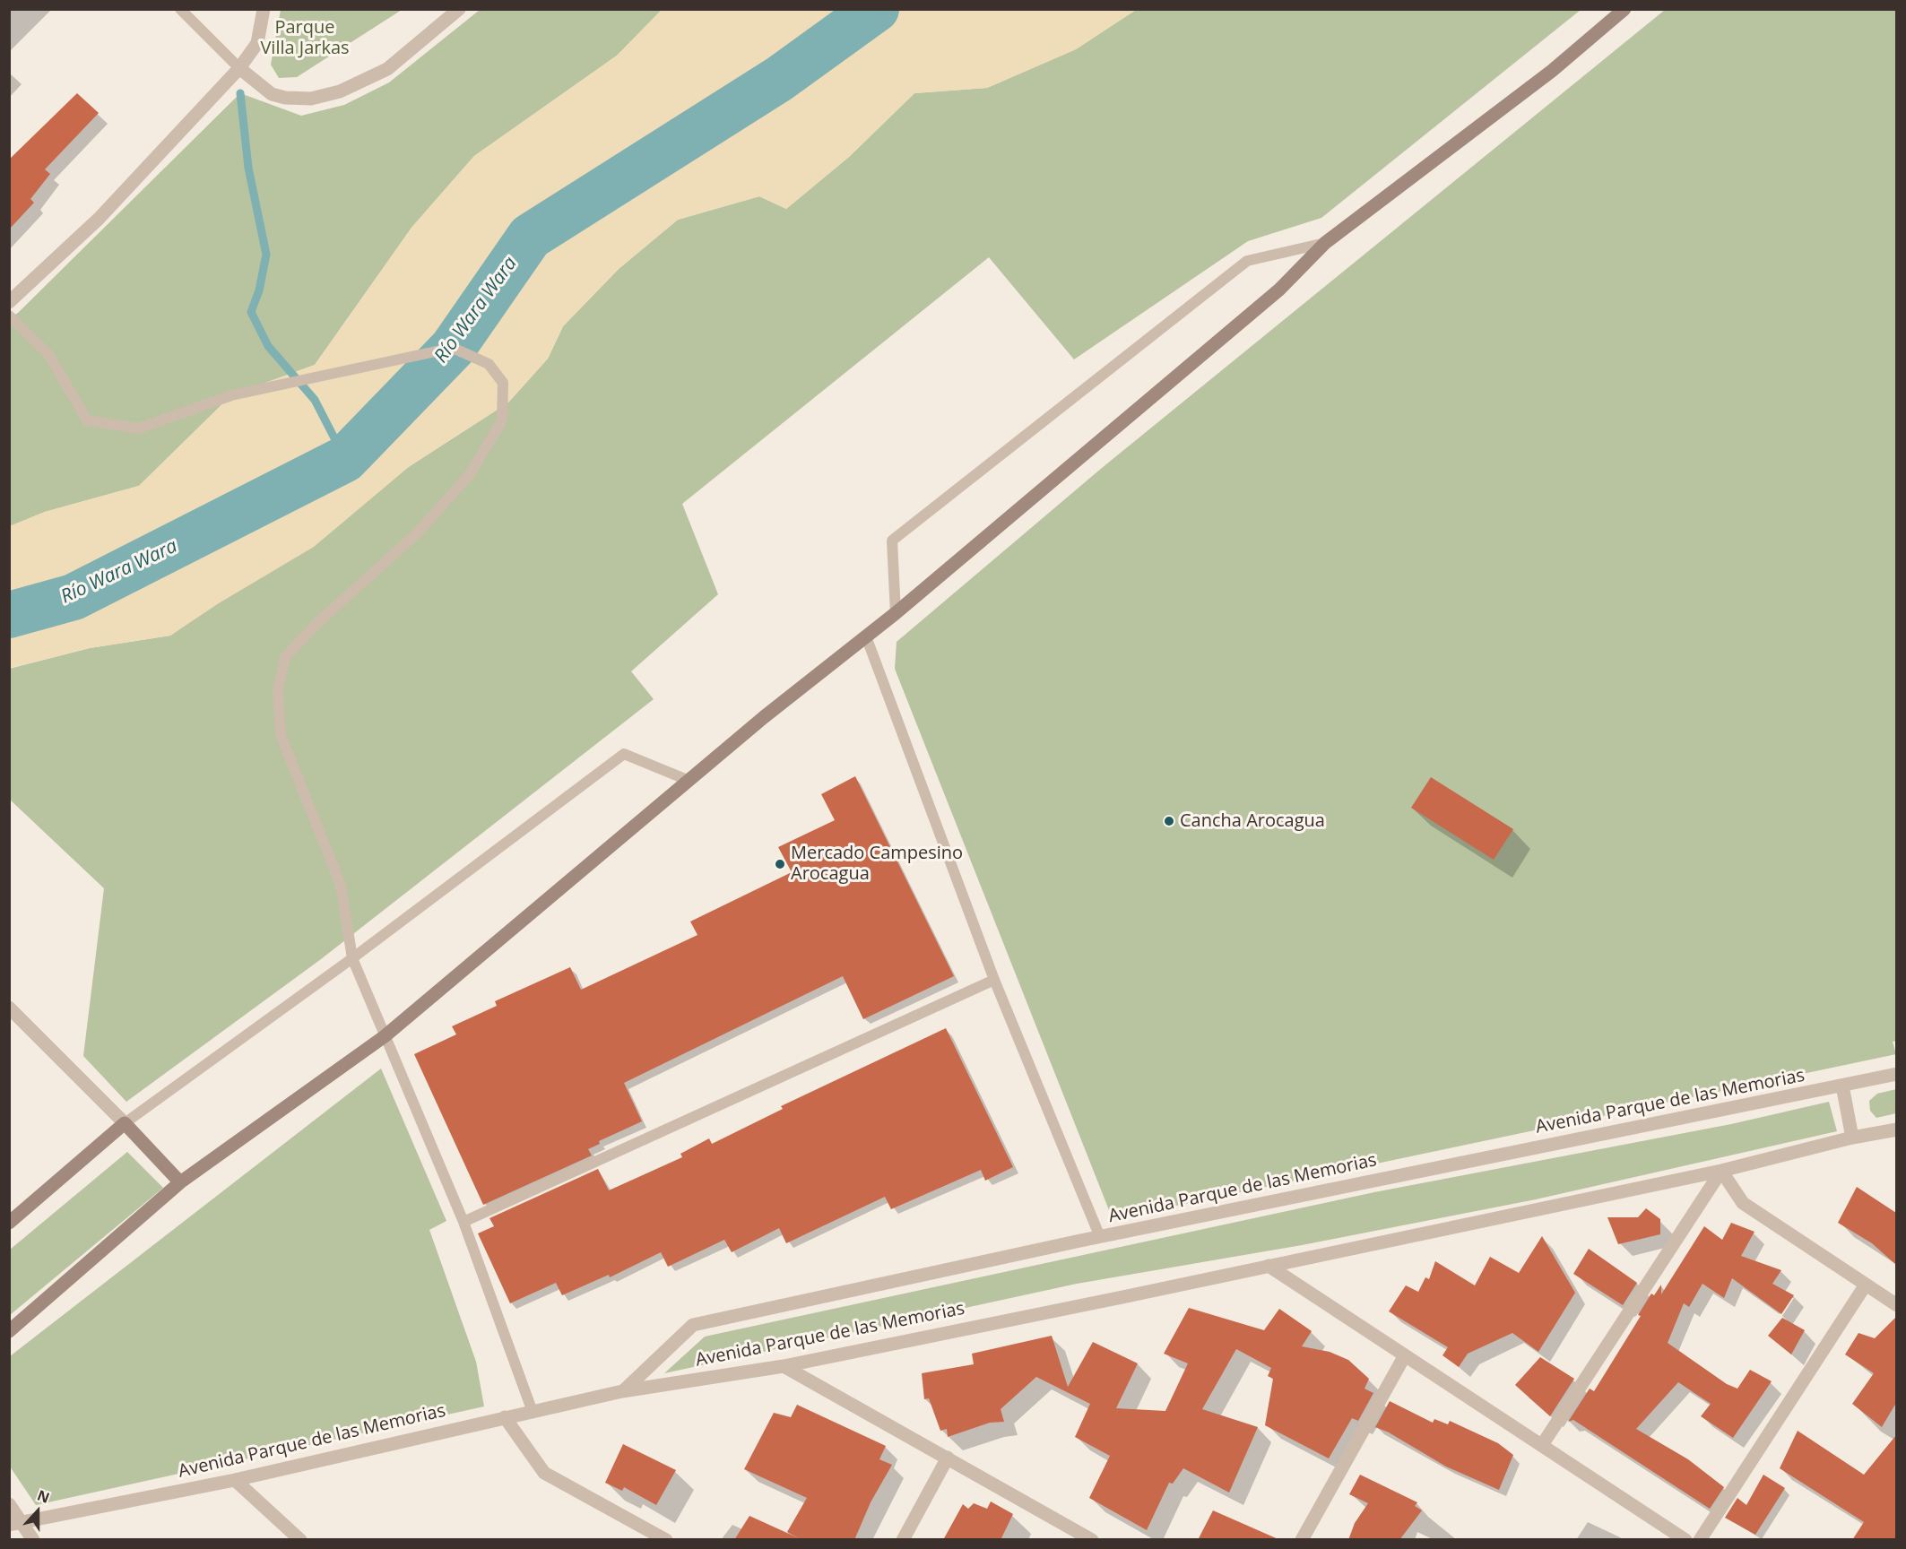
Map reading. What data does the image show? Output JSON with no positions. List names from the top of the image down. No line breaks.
{"streets":{"street":["Avenida Parque de las Memorias"]},"water":["Río Wara Wara"],"parks":["Parque Villa Jarkas"],"places":["Cancha Arocagua","Mercado Campesino Arocagua"],"north":"top"}
